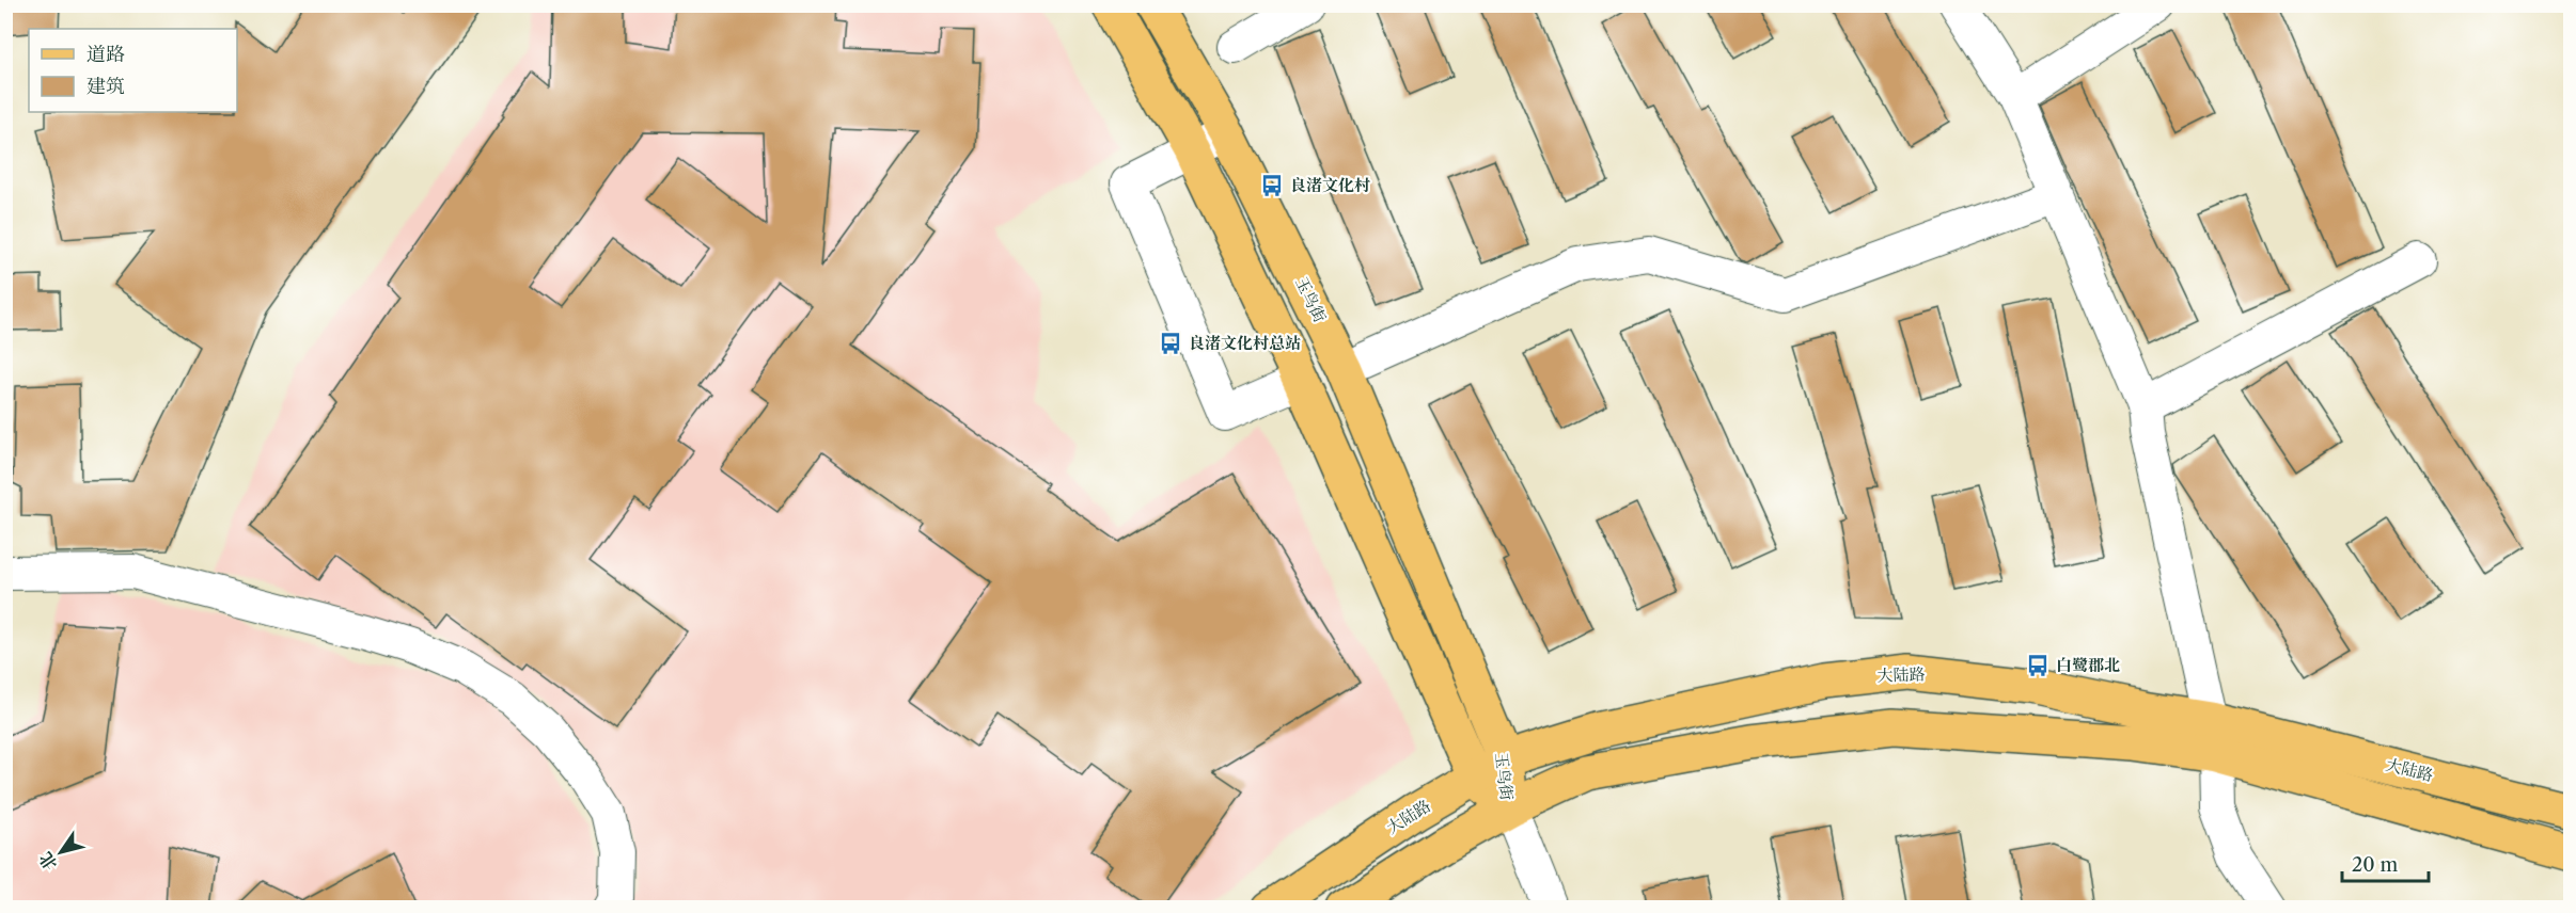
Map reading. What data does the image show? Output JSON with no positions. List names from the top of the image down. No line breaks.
{"streets":{"main road":["玉鸟街","大陆路"]},"crossings":[["玉鸟街","大陆路"]],"places":{"bus stop":["良渚文化村","良渚文化村总站","白鹭郡北"]},"legend":["道路","建筑"],"scale_bar":"20 m","north":"bottom left"}
